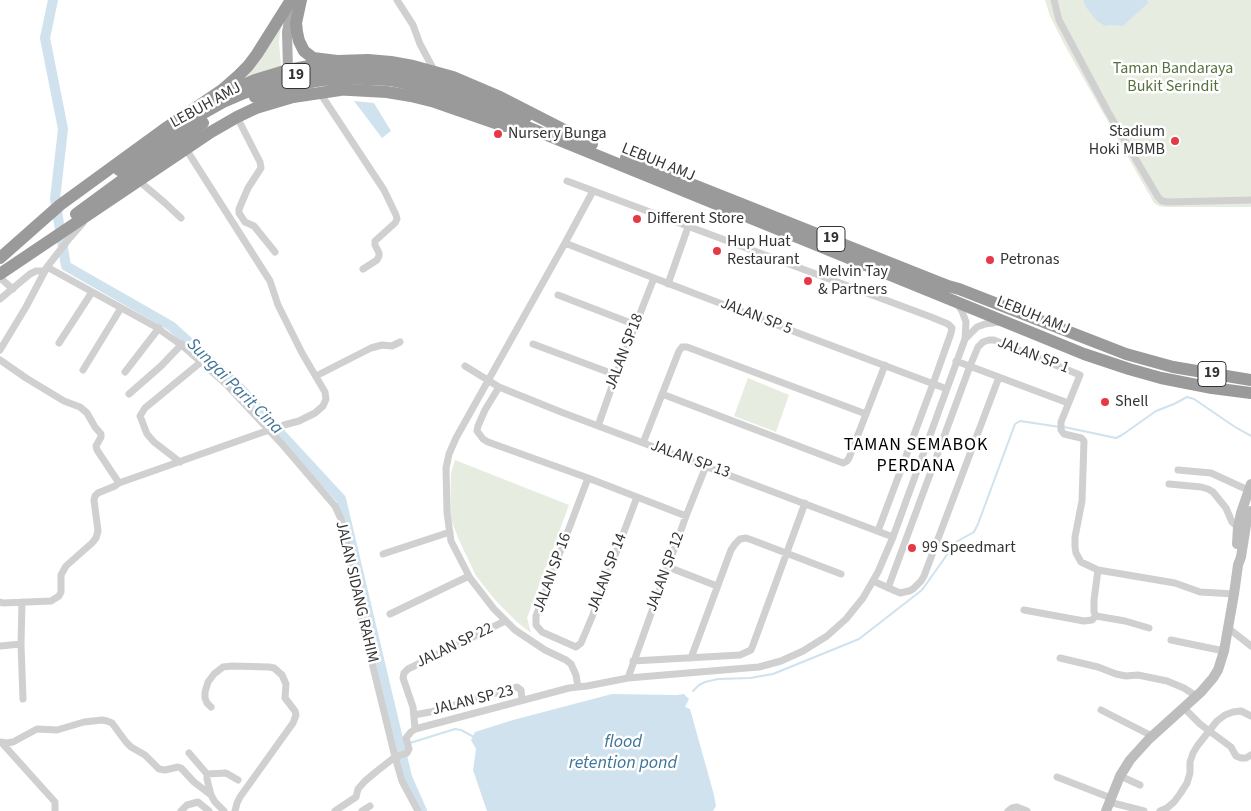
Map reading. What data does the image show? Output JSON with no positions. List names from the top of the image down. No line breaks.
{"streets":{"highway":["19","LEBUH AMJ"],"street":["JALAN SP 5","JALAN SP18","JALAN SP 1","JALAN SP 13","JALAN SP 12","JALAN SP 16","JALAN SP 14","JALAN SIDANG RAHIM","JALAN SP 22","JALAN SP 23"]},"crossings":[["JALAN SP 5","JALAN SP18"],["JALAN SP18","JALAN SP 13"],["JALAN SP 13","JALAN SP 12"],["JALAN SP 16","JALAN SP 14"],["JALAN SP 22","JALAN SP 23"]],"districts":["TAMAN SEMABOK PERDANA"],"water":["Sungai Parit Cina","flood retention pond"],"parks":["Taman Bandaraya Bukit Serindit"],"places":["Nursery Bunga","Stadium Hoki MBMB","Different Store","Hup Huat Restaurant","Petronas","Melvin Tay & Partners","Shell","99 Speedmart"]}
